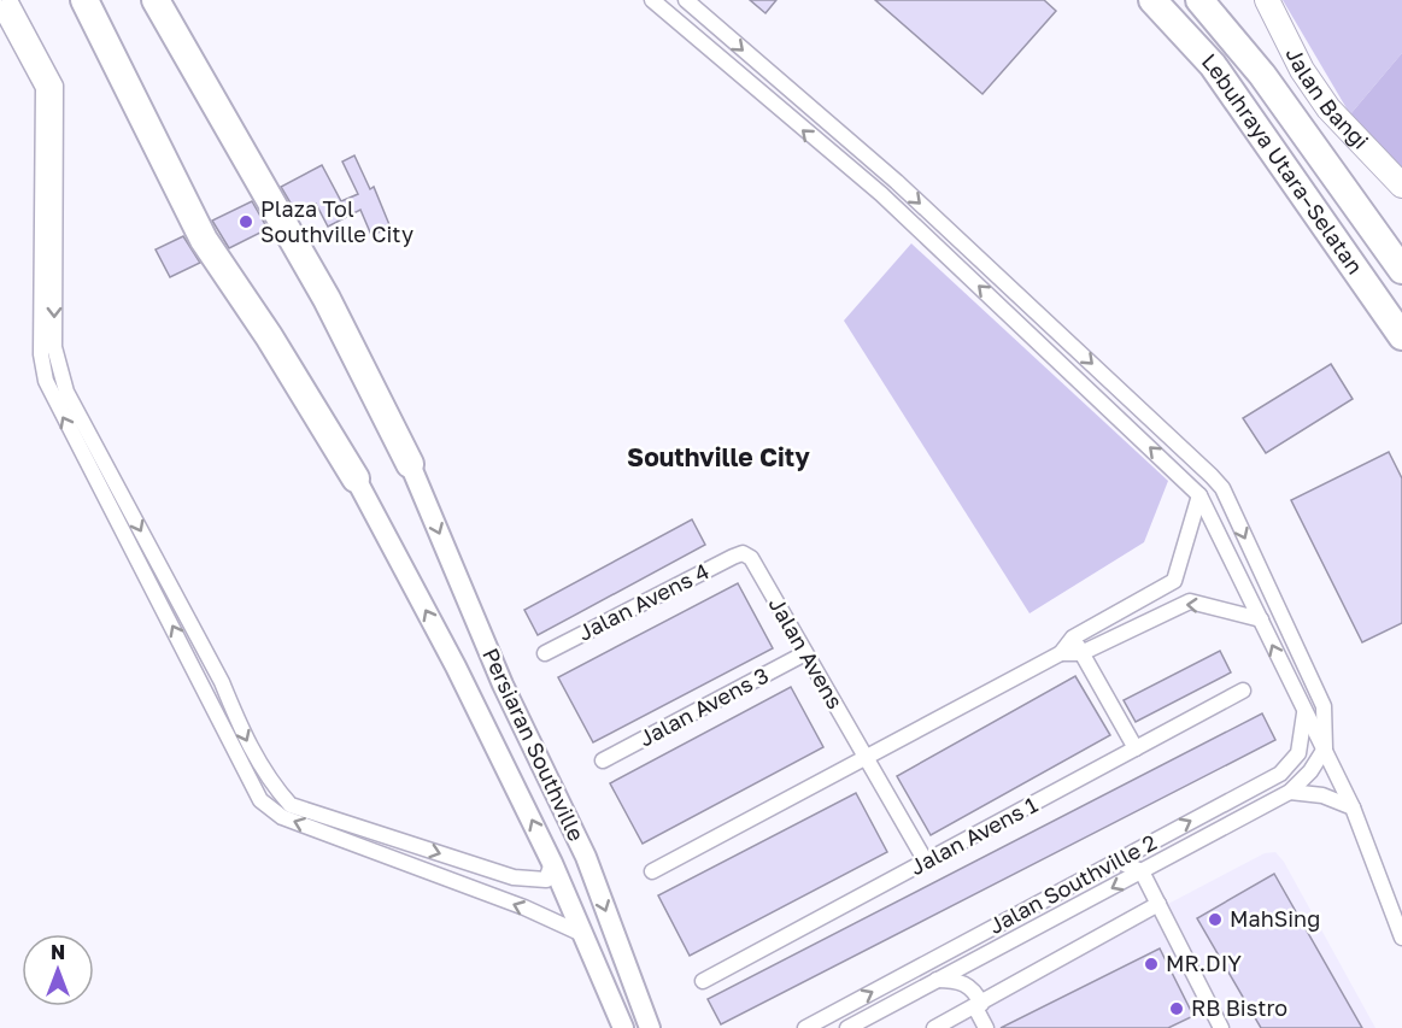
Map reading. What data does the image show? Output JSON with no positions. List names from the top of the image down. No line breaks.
{"streets":{"highway":["Lebuhraya Utara–Selatan"],"main road":["Jalan Bangi","Persiaran Southville"],"street":["Jalan Avens 4","Jalan Avens","Jalan Avens 3","Jalan Avens 1","Jalan Southville 2"]},"crossings":[["Jalan Avens 4","Jalan Avens"],["Jalan Avens","Jalan Avens 3"],["Jalan Avens","Jalan Avens 1"]],"districts":["Southville City"],"places":["Plaza Tol Southville City","MahSing","MR.DIY","RB Bistro"],"north":"top"}
